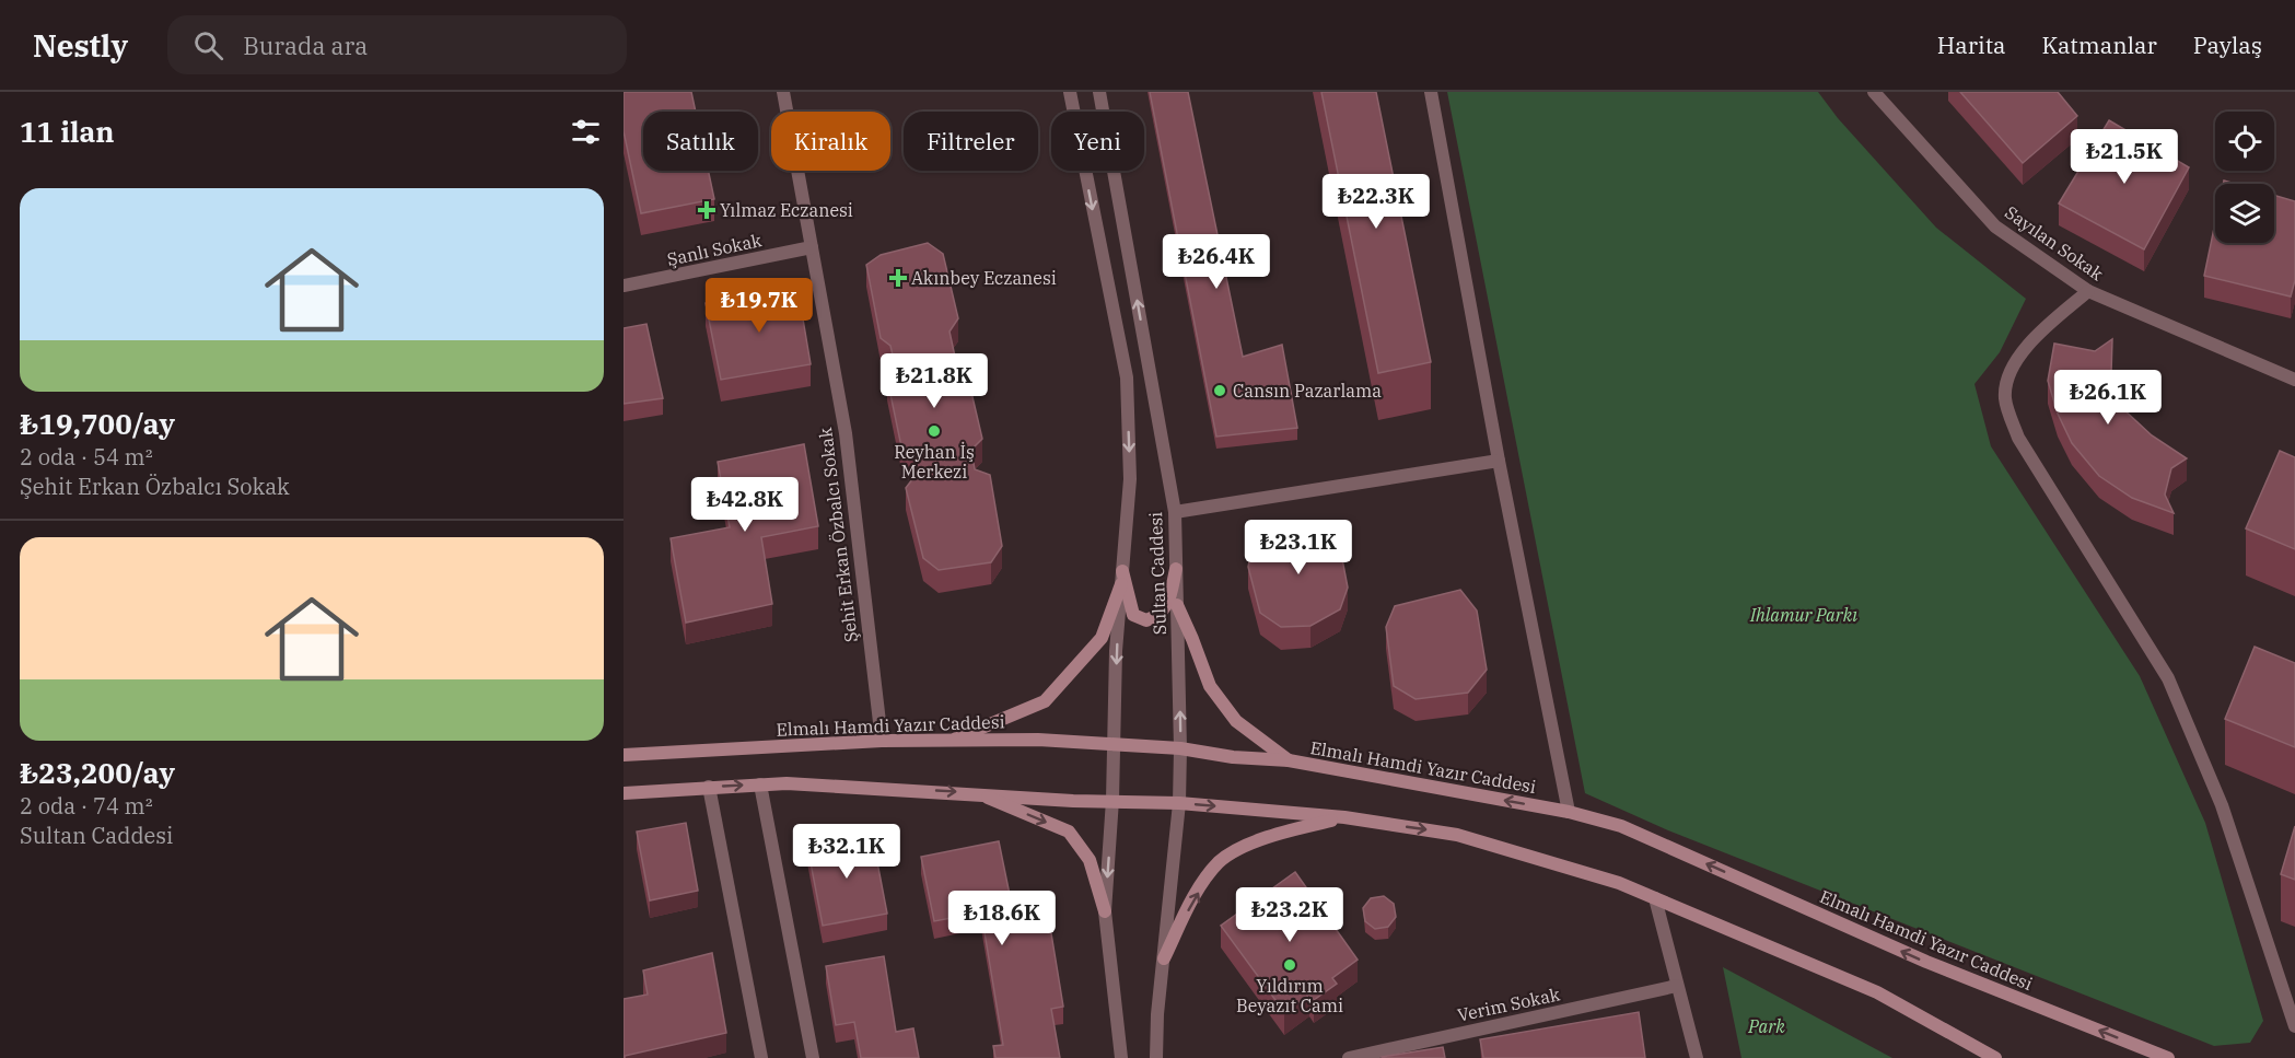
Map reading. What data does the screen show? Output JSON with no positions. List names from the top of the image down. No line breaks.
{"streets":{"main road":["Elmalı Hamdi Yazır Caddesi"],"street":["Sayılan Sokak","Şanlı Sokak","Şehit Erkan Özbalcı Sokak","Sultan Caddesi","Verim Sokak"]},"crossings":[["Şanlı Sokak","Şehit Erkan Özbalcı Sokak"],["Şehit Erkan Özbalcı Sokak","Elmalı Hamdi Yazır Caddesi"],["Sultan Caddesi","Elmalı Hamdi Yazır Caddesi"]],"parks":["Ihlamur Parkı","Park"],"places":{"health":["Yılmaz Eczanesi","Akınbey Eczanesi"],"other":["Cansın Pazarlama","Reyhan İş Merkezi","Yıldırım Beyazıt Cami"]},"page":{"header":"Nestly","search":"Burada ara","nav":["Harita","Katmanlar","Paylaş"],"heading":"11 ilan","chip":["Satılık","Kiralık","Filtreler","Yeni"],"price":["₺21.5K","₺22.3K","₺26.4K","₺19.7K","₺21.8K","₺26.1K","₺42.8K","₺23.1K","₺32.1K","₺23.2K","₺18.6K"],"list":[{"name":"₺19,700/ay","note":"2 oda · 54 m² · Şehit Erkan Özbalcı Sokak"},{"name":"₺23,200/ay","note":"2 oda · 74 m² · Sultan Caddesi"}]}}
